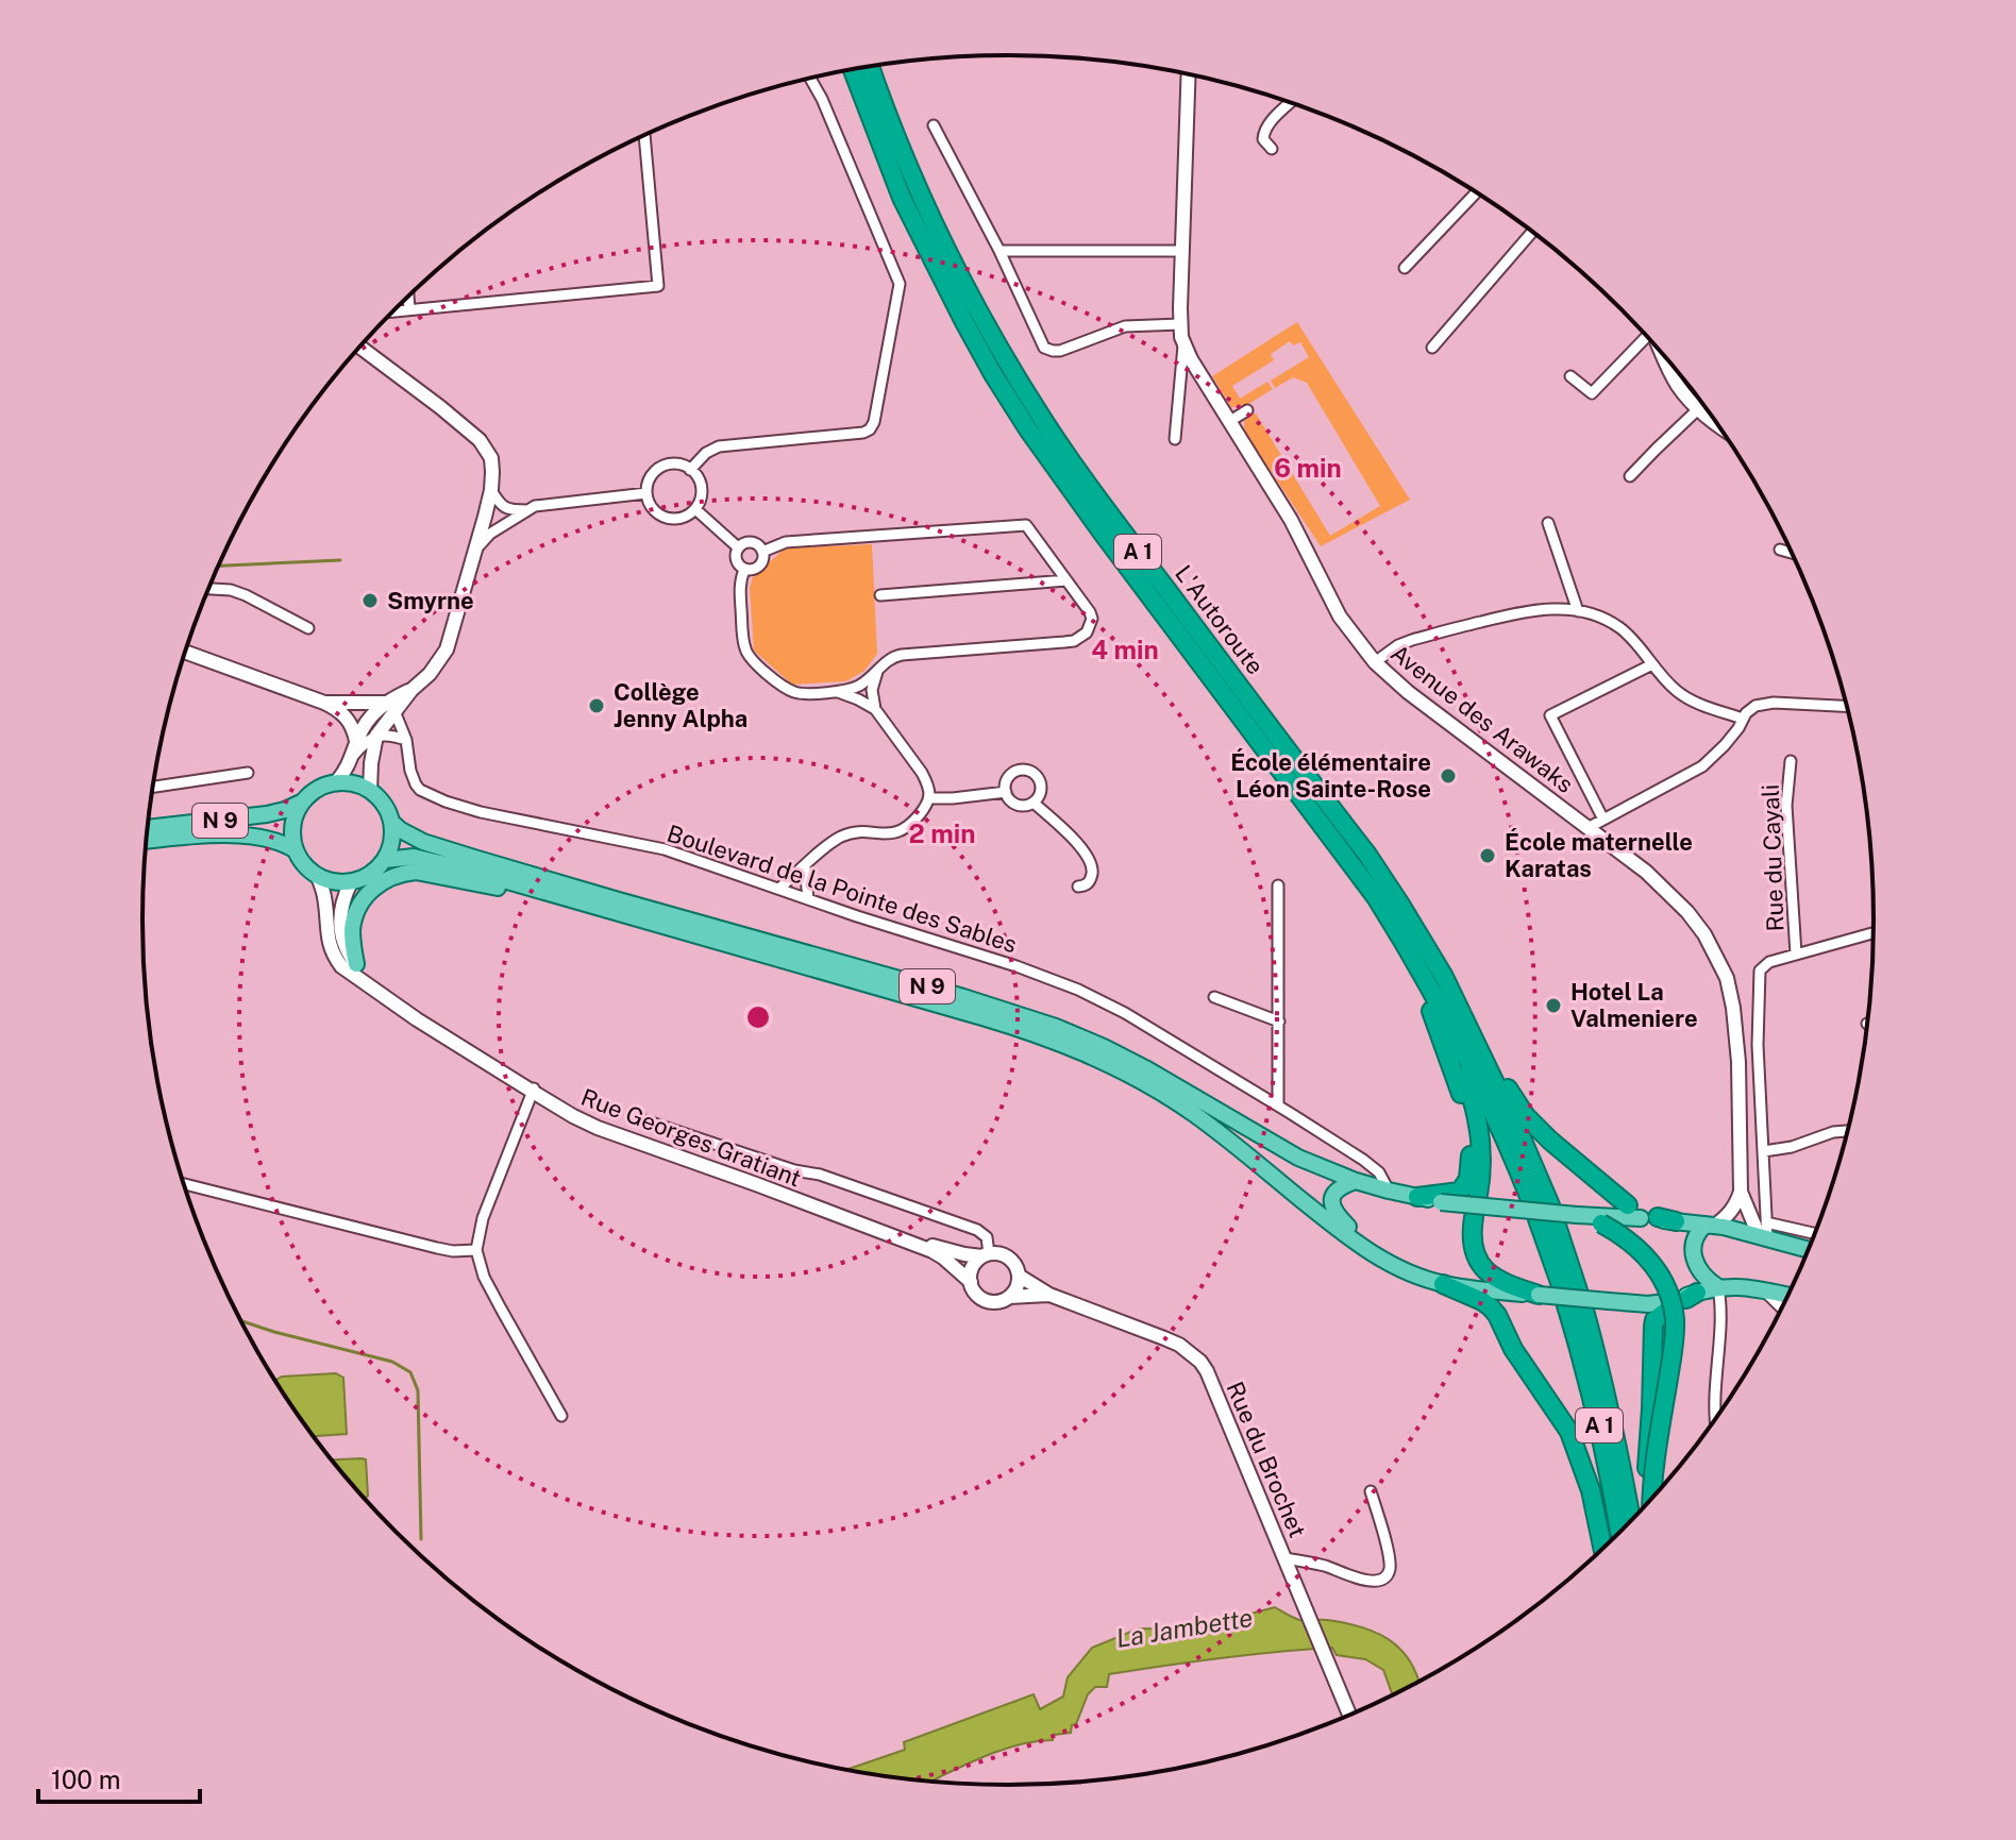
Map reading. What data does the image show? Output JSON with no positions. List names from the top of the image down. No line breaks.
{"streets":{"highway":["A 1","L'Autoroute"],"main road":["Avenue des Arawaks","N 9","Rue Georges Gratiant","Rue du Brochet"],"street":["Rue du Cayali","Boulevard de la Pointe des Sables"]},"crossings":[["N 9","Boulevard de la Pointe des Sables"]],"water":["La Jambette"],"places":["Smyrne","Collège Jenny Alpha","École élémentaire Léon Sainte-Rose","École maternelle Karatas","Hotel La Valmeniere"],"scale_bar":"100 m","rings":["6 min","4 min","2 min"]}
